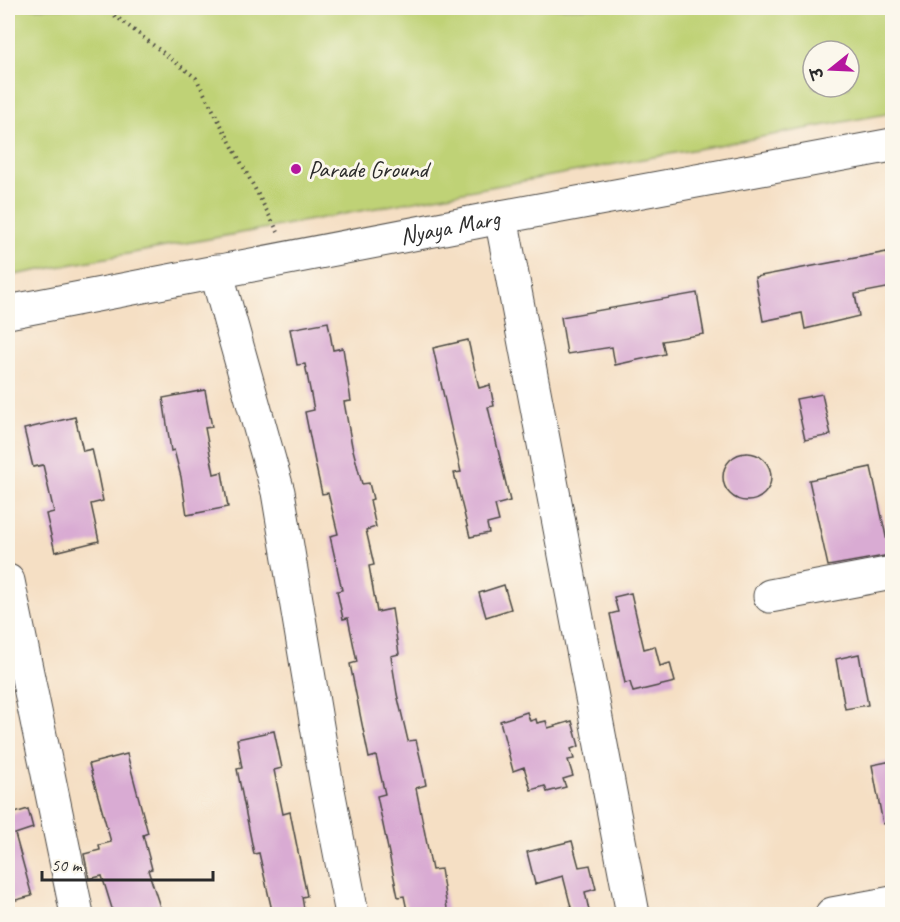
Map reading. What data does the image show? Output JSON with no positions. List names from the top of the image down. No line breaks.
{"streets":{"street":["Nyaya Marg"]},"places":["Parade Ground"],"scale_bar":"50 m","north":"left"}
